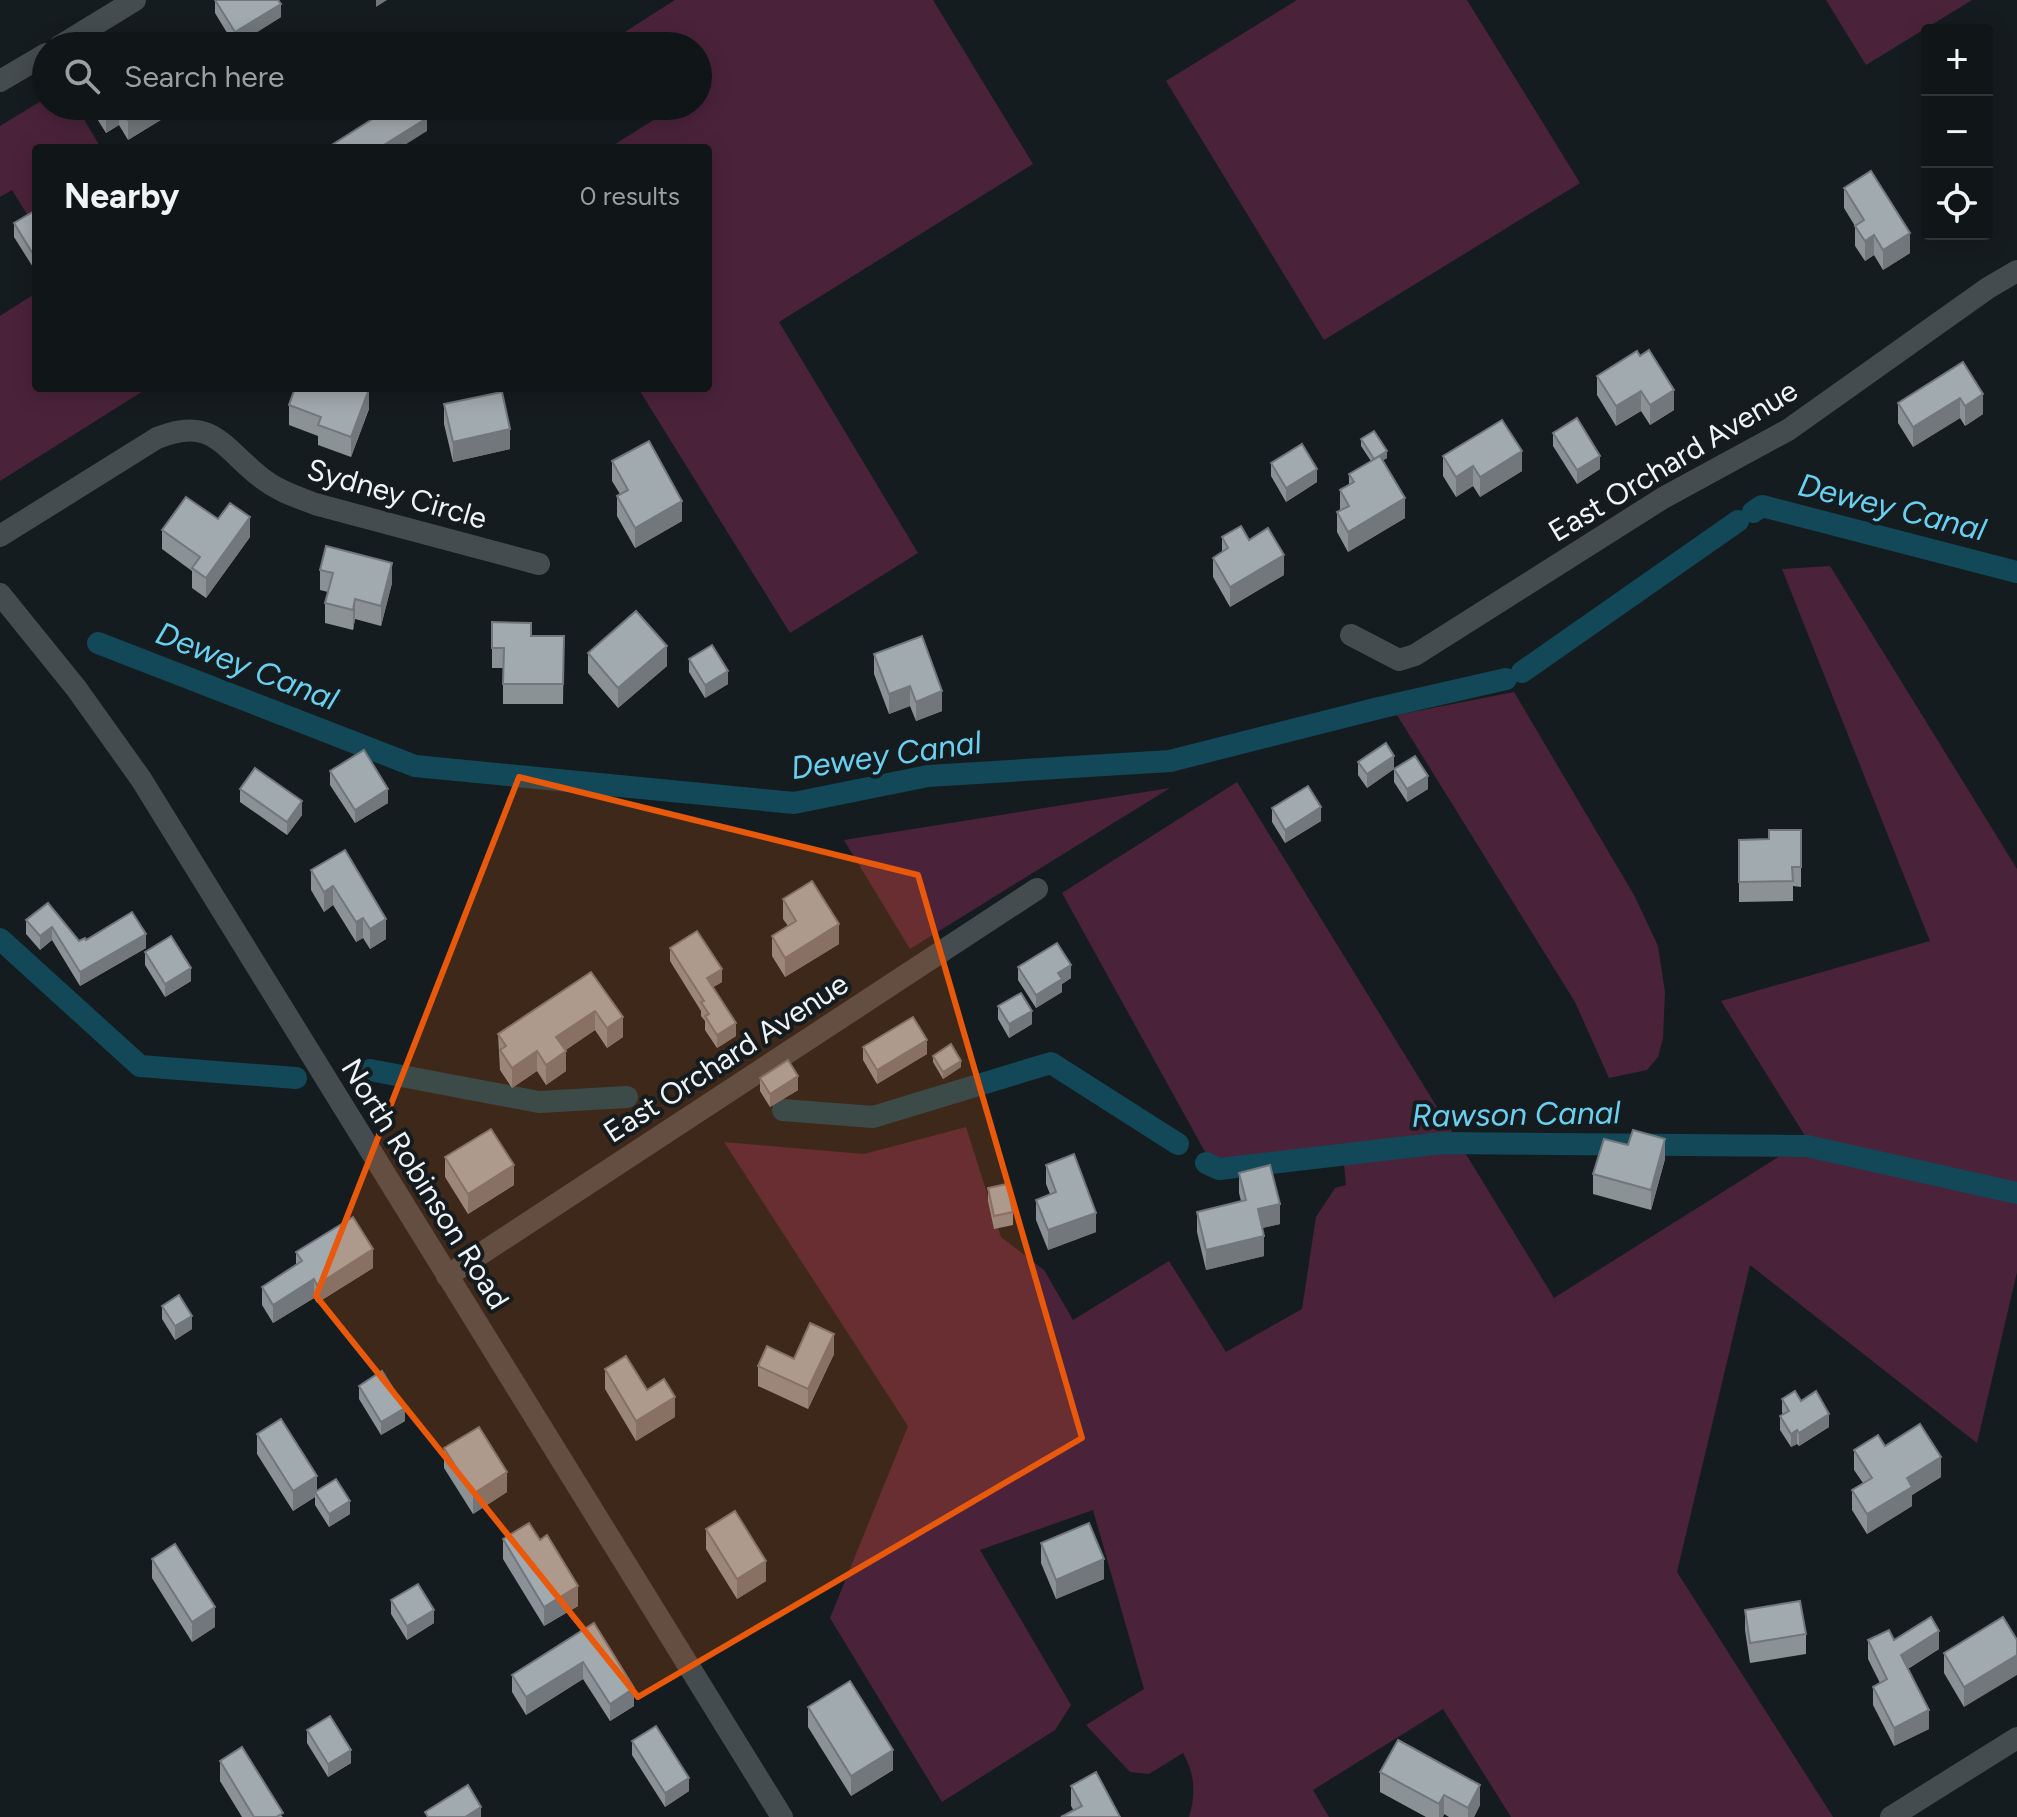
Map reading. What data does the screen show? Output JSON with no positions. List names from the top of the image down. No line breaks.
{"streets":{"street":["East Orchard Avenue","Sydney Circle","North Robinson Road"]},"crossings":[["East Orchard Avenue","North Robinson Road"]],"water":["Dewey Canal","Rawson Canal"],"page":{"map_buttons":["+","−"],"search":"Search here","heading":["Nearby","0 results"]}}
